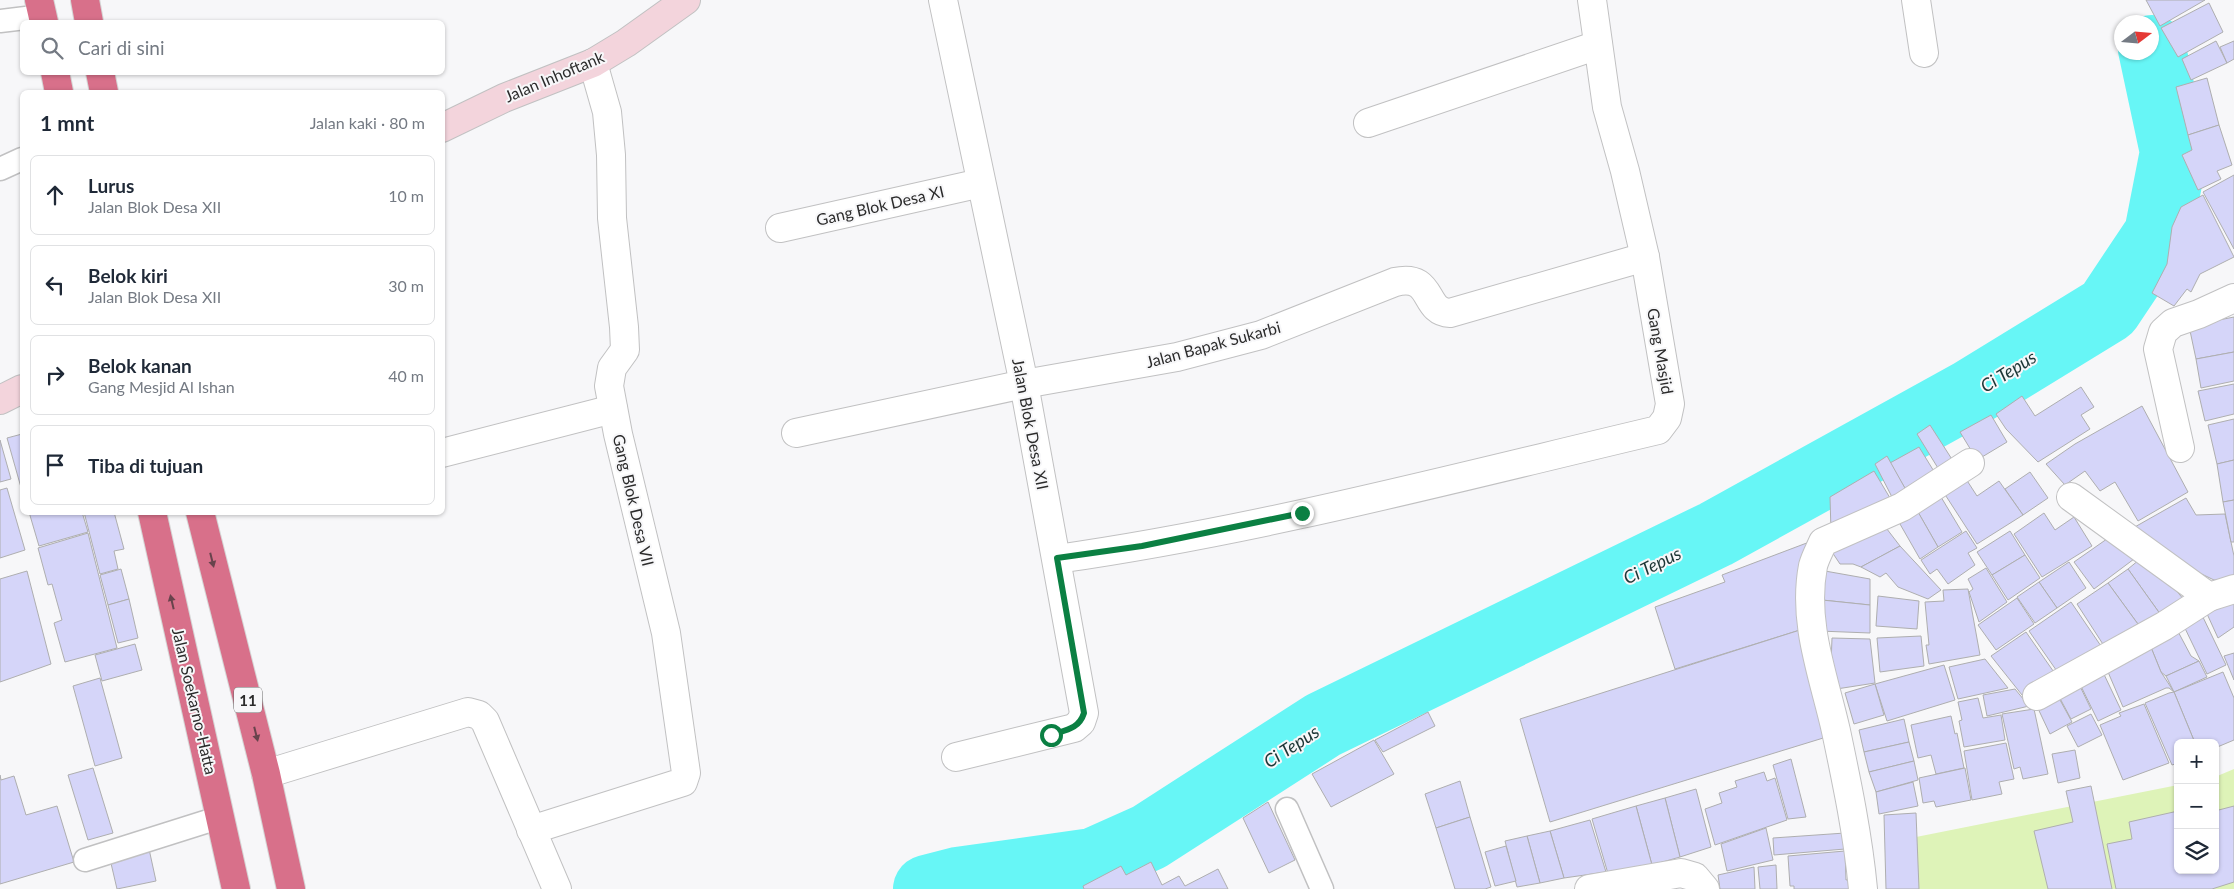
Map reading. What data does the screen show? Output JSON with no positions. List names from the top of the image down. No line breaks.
{"streets":{"highway":["11","Jalan Soekarno-Hatta"],"main road":["Jalan Inhoftank"],"street":["Gang Blok Desa XI","Jalan Bapak Sukarbi","Gang Masjid","Jalan Blok Desa XII","Gang Blok Desa VII"]},"crossings":[["Jalan Inhoftank","Gang Blok Desa VII"],["Gang Blok Desa XI","Jalan Blok Desa XII"],["Jalan Bapak Sukarbi","Gang Masjid"],["Jalan Bapak Sukarbi","Jalan Blok Desa XII"],["Gang Masjid","Jalan Blok Desa XII"]],"water":["Ci Tepus"],"north":"right","page":{"search":"Cari di sini","heading":["1 mnt","Jalan kaki · 80 m"],"list":[["Lurus","Jalan Blok Desa XII","10 m"],["Belok kiri","Jalan Blok Desa XII","30 m"],["Belok kanan","Gang Mesjid Al Ishan","40 m"],"Tiba di tujuan"],"map_buttons":["+","−"]}}
